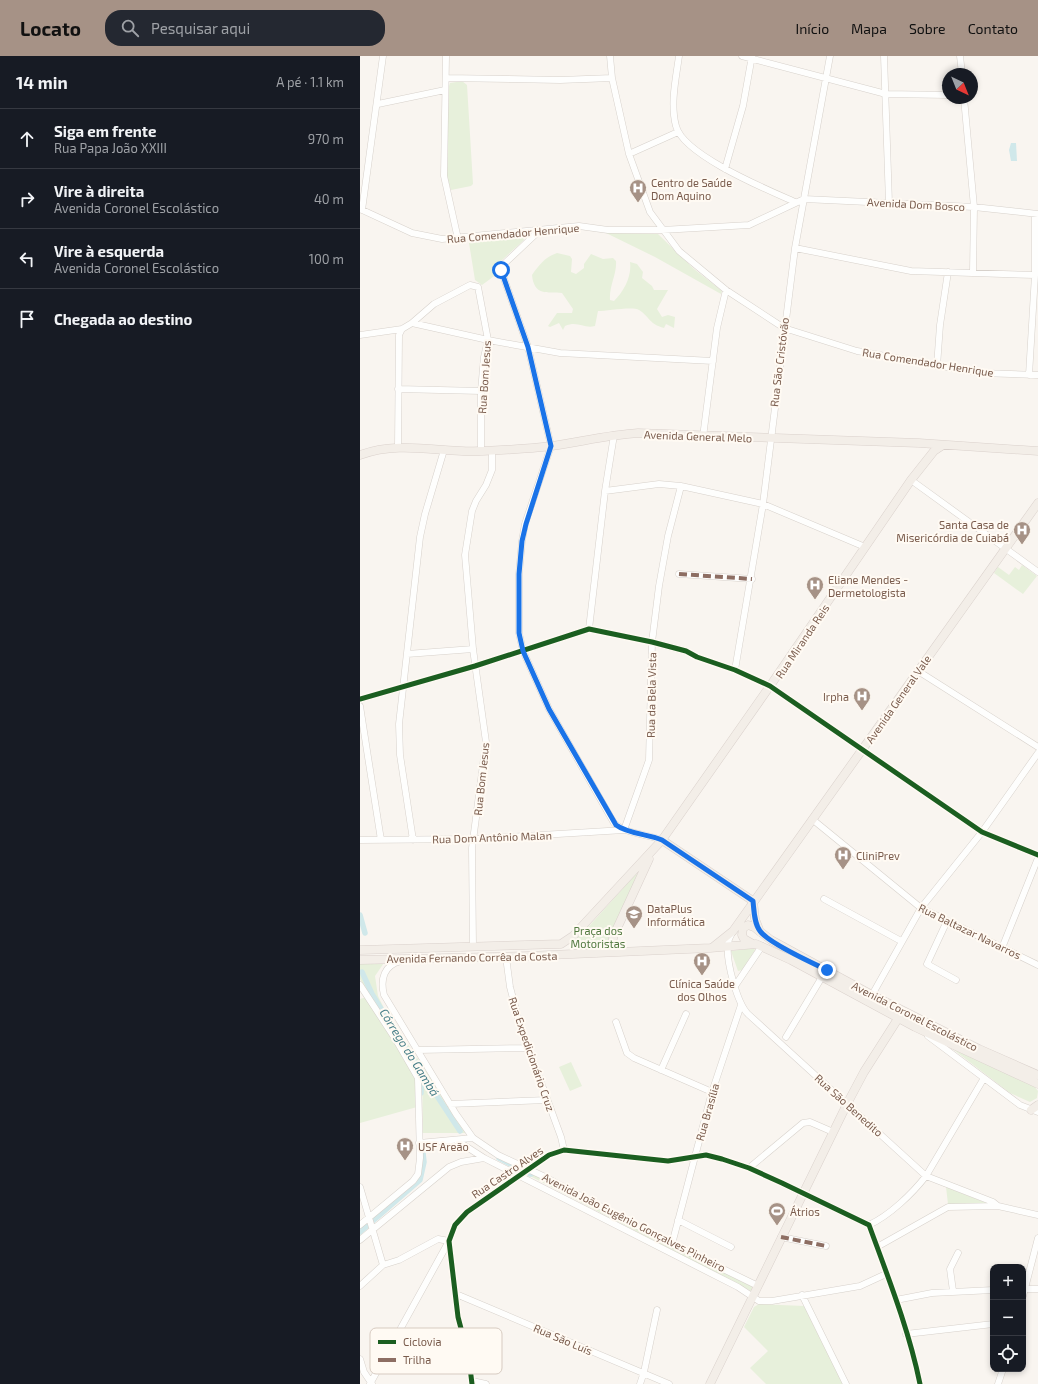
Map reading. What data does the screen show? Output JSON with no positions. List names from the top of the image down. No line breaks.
{"streets":{"main road":["Avenida General Melo","Rua Miranda Reis","Avenida General Vale","Avenida Fernando Corrêa da Costa","Avenida Coronel Escolástico"],"street":["Avenida Dom Bosco","Rua Comendador Henrique","Rua São Cristóvão","Rua Bom Jesus","Rua da Bela Vista","Rua Dom Antônio Malan","Rua Baltazar Navarros","Rua Expedicionário Cruz","Rua São Benedito","Rua Brasília","Rua Castro Alves","Avenida João Eugênio Gonçalves Pinheiro","Rua São Luís"]},"crossings":[["Avenida Dom Bosco","Rua Comendador Henrique"],["Avenida Dom Bosco","Rua São Cristóvão"],["Rua Comendador Henrique","Rua São Cristóvão"],["Rua São Cristóvão","Avenida General Melo"],["Rua Bom Jesus","Avenida General Melo"],["Rua Bom Jesus","Rua Dom Antônio Malan"],["Rua Bom Jesus","Avenida Fernando Corrêa da Costa"],["Avenida General Melo","Rua Miranda Reis"],["Rua Miranda Reis","Rua Dom Antônio Malan"],["Rua da Bela Vista","Rua Dom Antônio Malan"],["Avenida General Vale","Rua Baltazar Navarros"],["Avenida General Vale","Avenida Fernando Corrêa da Costa"],["Avenida Fernando Corrêa da Costa","Avenida Coronel Escolástico"],["Avenida Fernando Corrêa da Costa","Rua Expedicionário Cruz"],["Avenida Fernando Corrêa da Costa","Rua São Benedito"],["Avenida Fernando Corrêa da Costa","Avenida João Eugênio Gonçalves Pinheiro"],["Avenida Coronel Escolástico","Rua São Benedito"],["Rua Expedicionário Cruz","Rua Castro Alves"],["Rua São Benedito","Rua Brasília"],["Rua Brasília","Rua Castro Alves"],["Rua Brasília","Avenida João Eugênio Gonçalves Pinheiro"],["Rua Castro Alves","Avenida João Eugênio Gonçalves Pinheiro"]],"water":["Córrego do Gambá"],"parks":["Praça dos Motoristas"],"places":{"hospital":["Centro de Saúde Dom Aquino","Santa Casa de Misericórdia de Cuiabá","Eliane Mendes - Dermetologista","Irpha","CliniPrev","Clínica Saúde dos Olhos","USF Areão"],"school or university":["DataPlus Informática"],"sports":["Átrios"]},"legend":["Ciclovia","Trilha"],"north":"bottom right","page":{"header":"Locato","search":"Pesquisar aqui","nav":["Início","Mapa","Sobre","Contato"],"heading":["14 min","A pé · 1.1 km"],"list":[["Siga em frente","Rua Papa João XXIII","970 m"],["Vire à direita","Avenida Coronel Escolástico","40 m"],["Vire à esquerda","Avenida Coronel Escolástico","100 m"],"Chegada ao destino"],"map_buttons":["+","−"]}}
